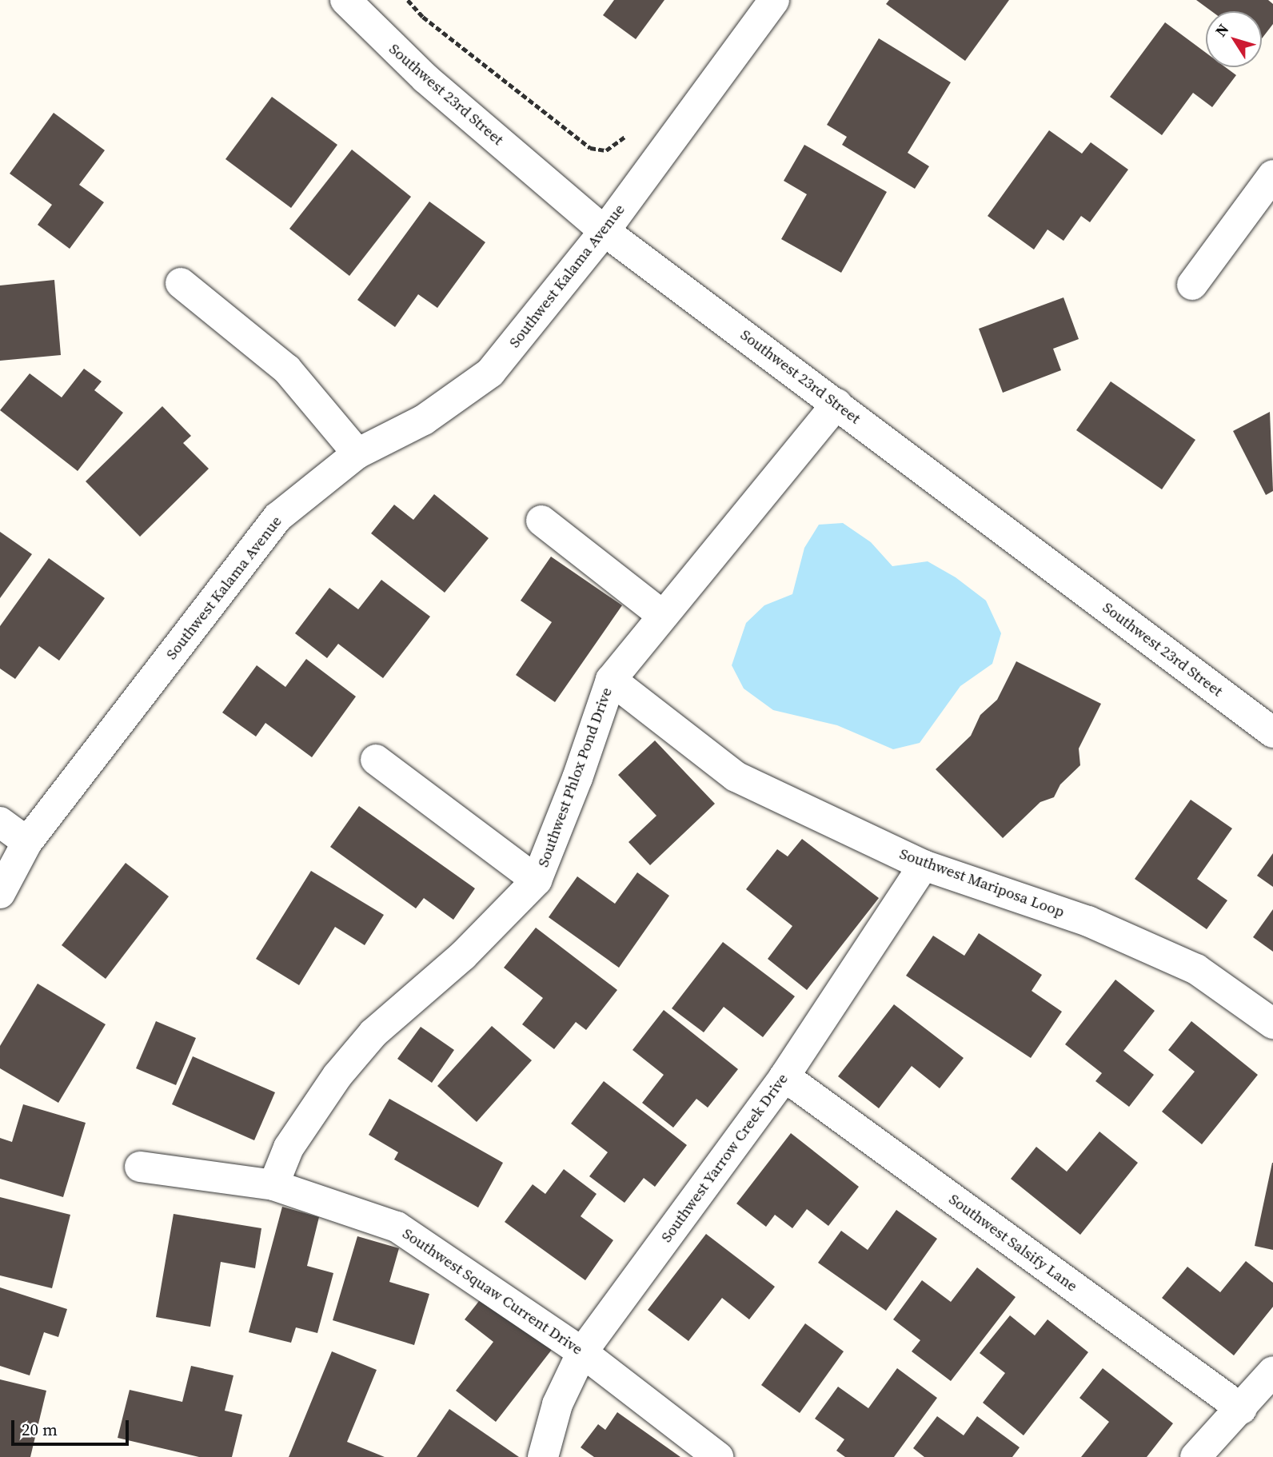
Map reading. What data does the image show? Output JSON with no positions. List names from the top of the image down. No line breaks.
{"streets":{"street":["Southwest 23rd Street","Southwest Kalama Avenue","Southwest Phlox Pond Drive","Southwest Mariposa Loop","Southwest Yarrow Creek Drive","Southwest Salsify Lane","Southwest Squaw Current Drive"]},"crossings":[["Southwest 23rd Street","Southwest Kalama Avenue"],["Southwest 23rd Street","Southwest Phlox Pond Drive"],["Southwest Phlox Pond Drive","Southwest Mariposa Loop"],["Southwest Phlox Pond Drive","Southwest Squaw Current Drive"],["Southwest Mariposa Loop","Southwest Yarrow Creek Drive"],["Southwest Yarrow Creek Drive","Southwest Salsify Lane"],["Southwest Yarrow Creek Drive","Southwest Squaw Current Drive"]],"scale_bar":"20 m","north":"top left"}
